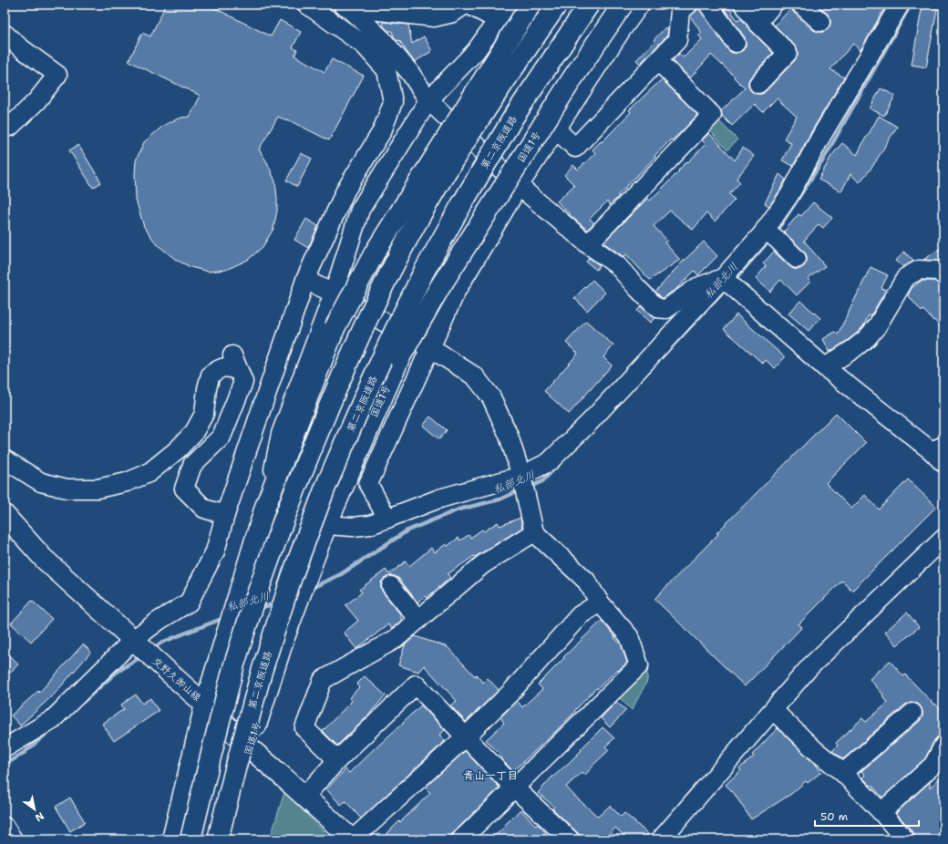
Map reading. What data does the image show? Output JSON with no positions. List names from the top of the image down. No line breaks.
{"streets":{"main road":["第二京阪道路","国道1号","交野久御山線"]},"crossings":[["国道1号","交野久御山線"]],"districts":["青山一丁目"],"water":["私部北川"],"scale_bar":"50 m","north":"bottom right"}
